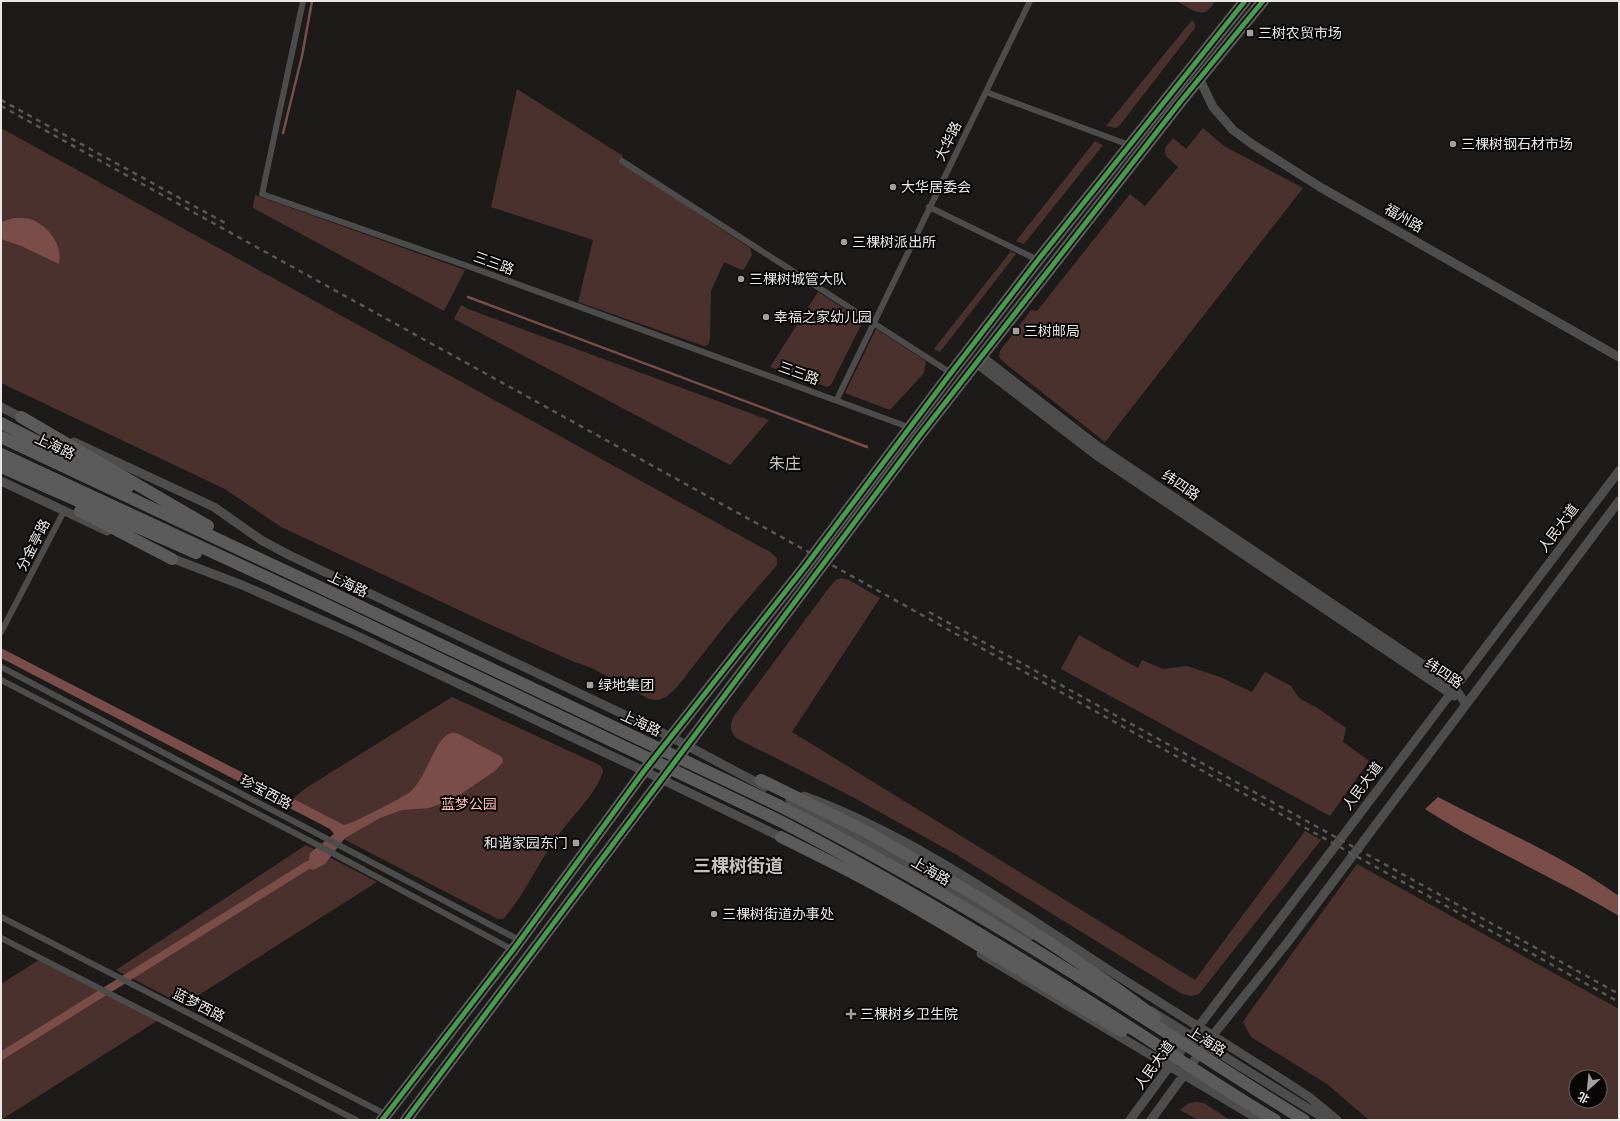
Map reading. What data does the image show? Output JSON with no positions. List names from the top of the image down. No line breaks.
{"streets":{"highway":["上海路"],"street":["大华路","福州路","三三路","纬四路","人民大道","分金亭路","珍宝西路","蓝梦西路"]},"crossings":[["大华路","三三路"],["上海路","人民大道"],["纬四路","人民大道"]],"districts":["朱庄","三棵树街道"],"parks":["蓝梦公园"],"places":{"transit":["三树农贸市场","三树邮局","绿地集团","和谐家园东门"],"other":["三棵树钢石材市场","大华居委会","三棵树派出所","三棵树城管大队","幸福之家幼儿园","三棵树街道办事处"],"health":["三棵树乡卫生院"]},"north":"bottom left"}
